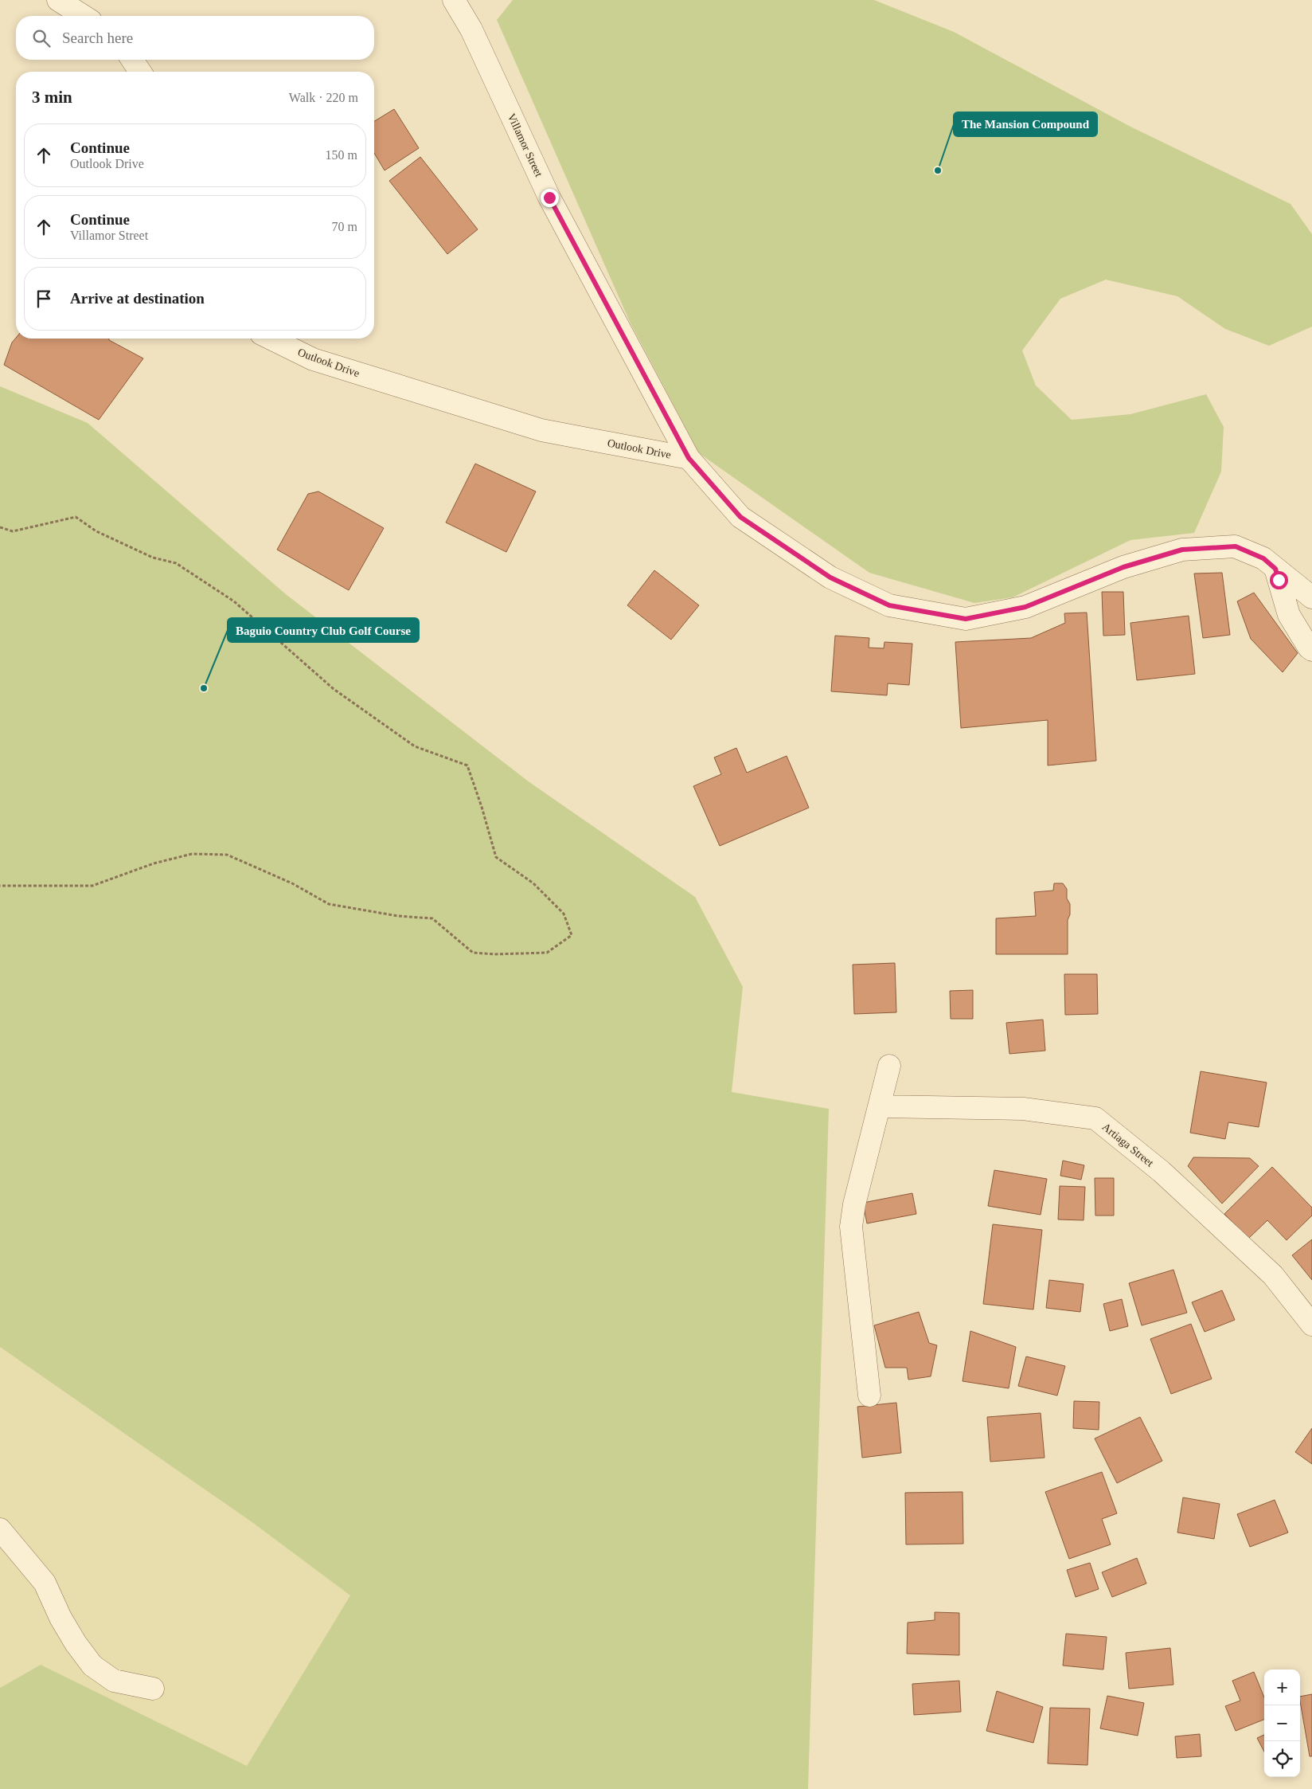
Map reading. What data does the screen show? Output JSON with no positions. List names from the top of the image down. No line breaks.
{"streets":{"street":["Villamor Street","Outlook Drive","Artiaga Street"]},"crossings":[["Villamor Street","Outlook Drive"]],"places":["The Mansion Compound","Baguio Country Club Golf Course"],"page":{"search":"Search here","heading":["3 min","Walk · 220 m"],"list":[["Continue","Outlook Drive","150 m"],["Continue","Villamor Street","70 m"],"Arrive at destination"],"map_buttons":["+","−"]}}
